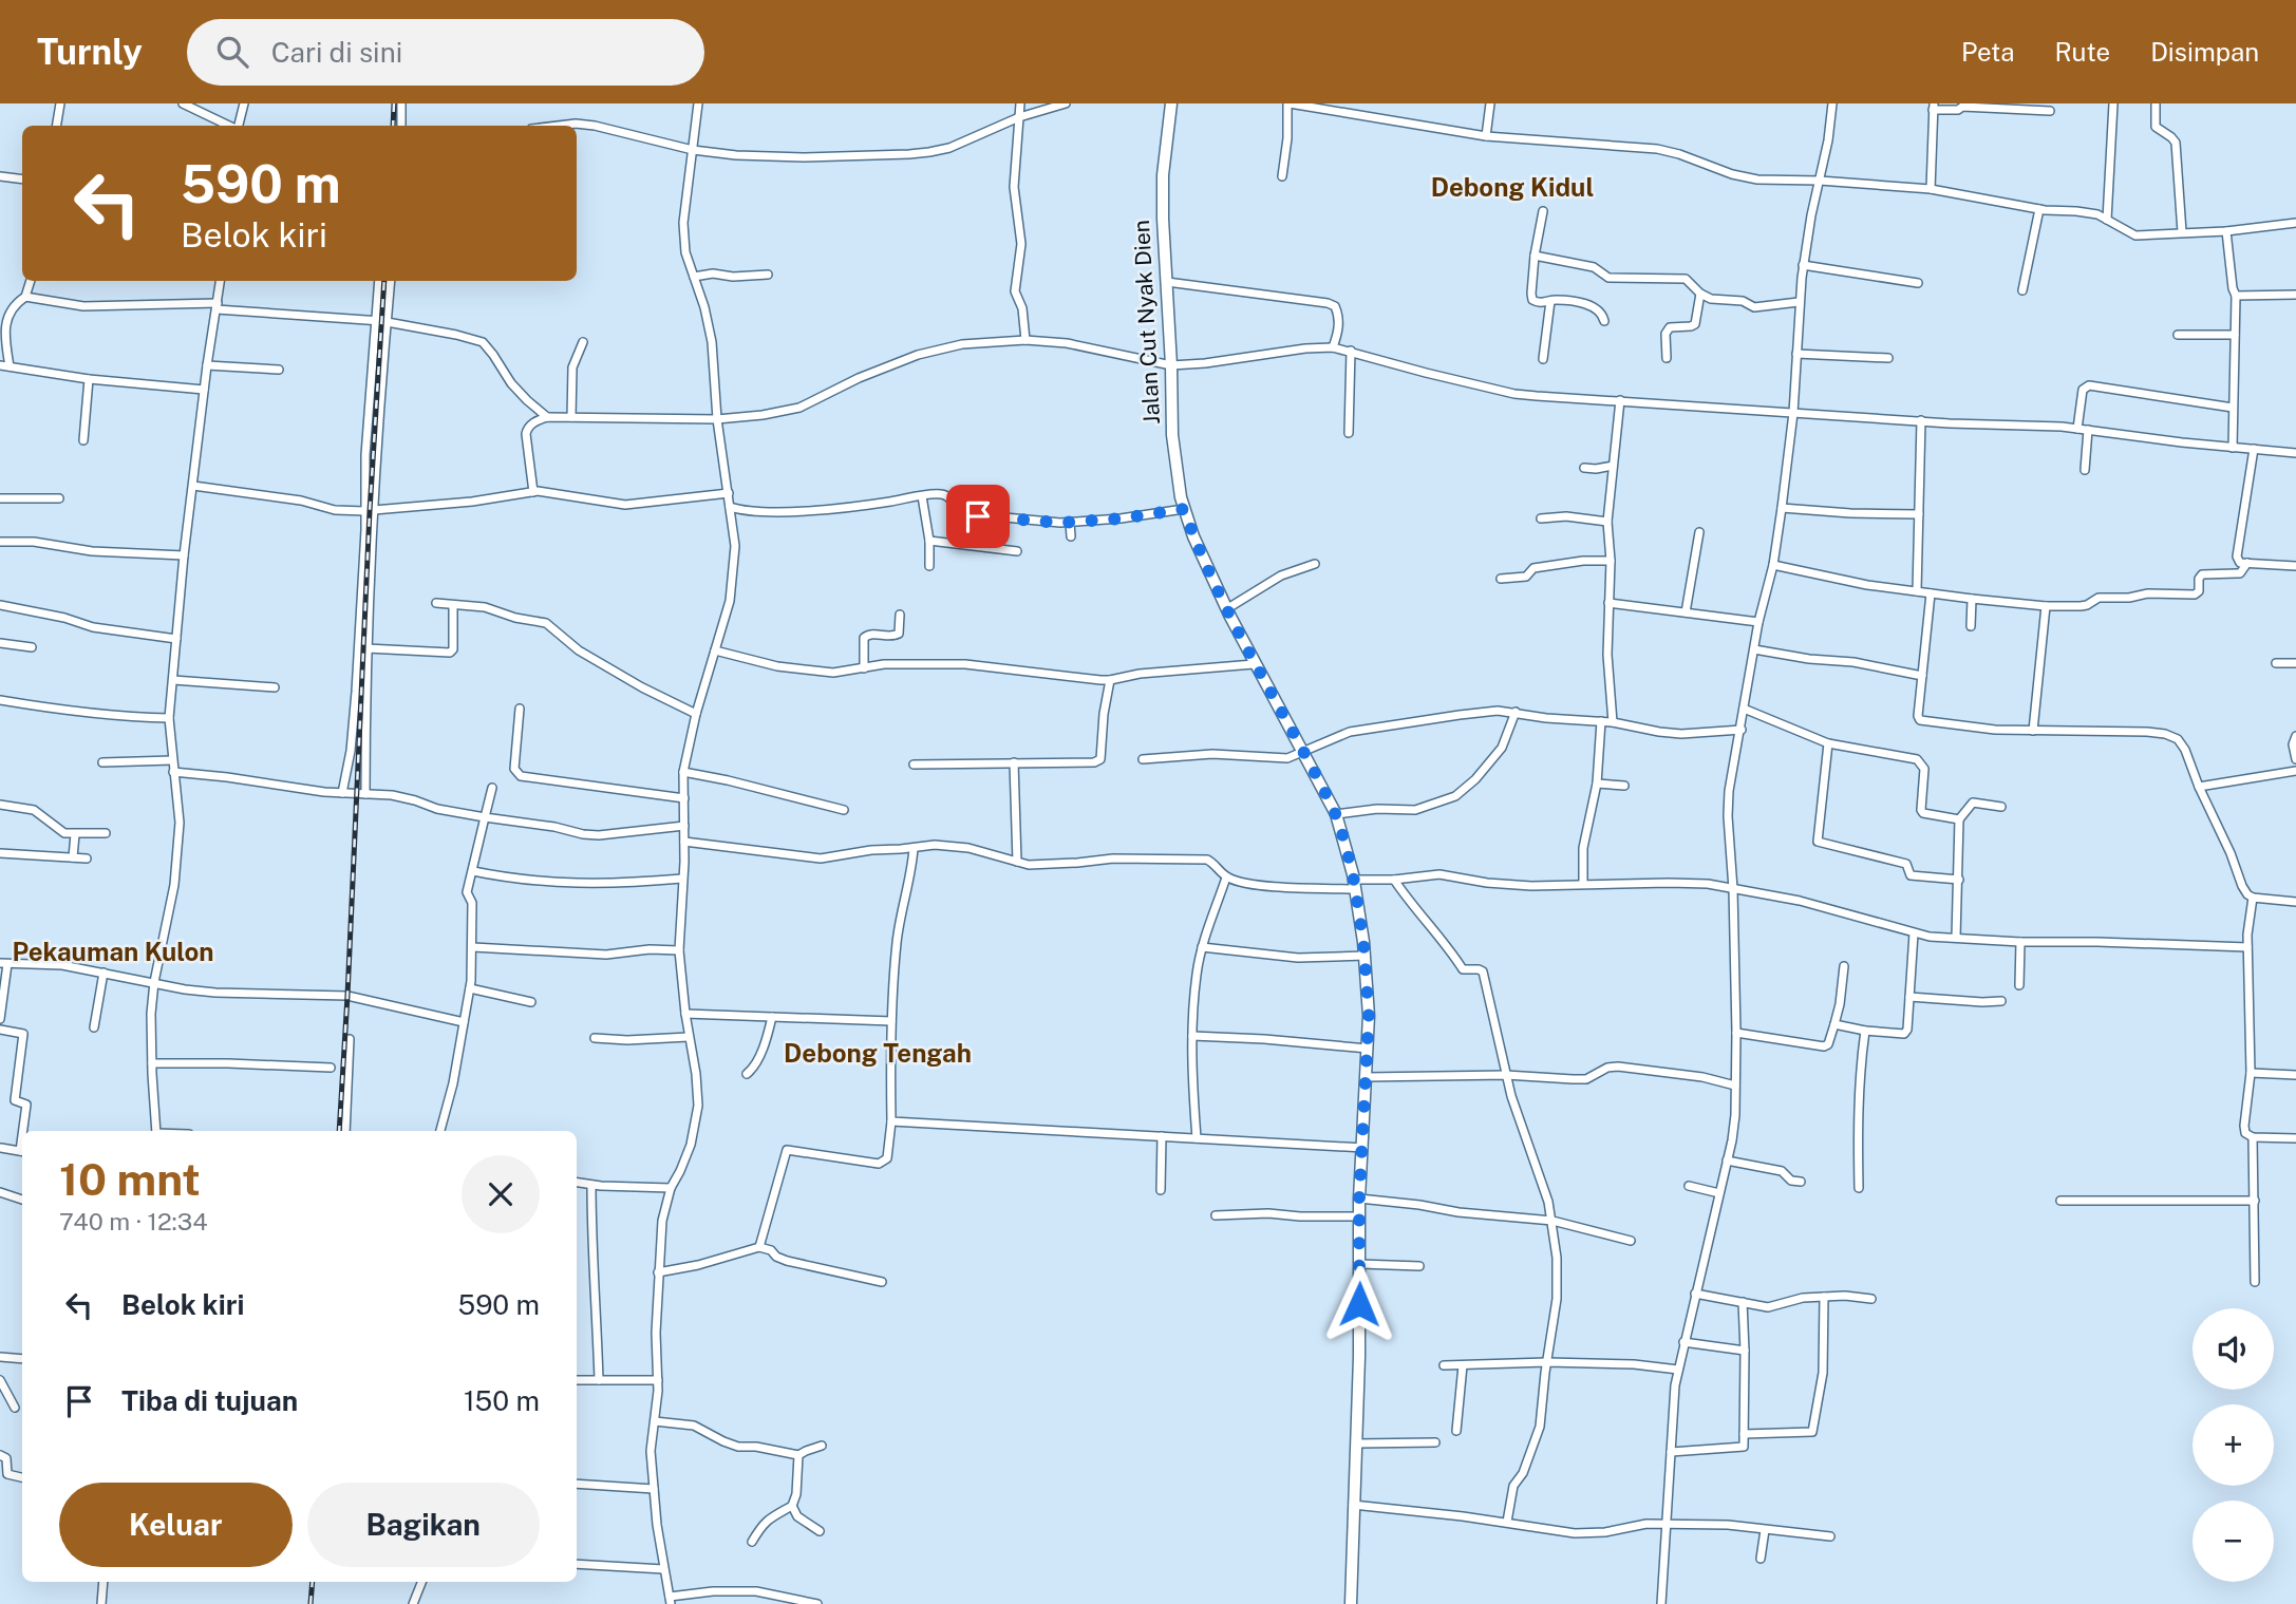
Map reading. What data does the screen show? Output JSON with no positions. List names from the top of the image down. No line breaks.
{"streets":{"main road":["Jalan Cut Nyak Dien"]},"districts":["Debong Kidul","Pekauman Kulon","Debong Tengah"],"page":{"header":"Turnly","search":"Cari di sini","nav":["Peta","Rute","Disimpan"],"turn":["590 m","Belok kiri"],"heading":["10 mnt","740 m · 12:34"],"list":[{"name":"Belok kiri","value":"590 m"},{"name":"Tiba di tujuan","value":"150 m"}],"map_buttons":["+","−"],"buttons":["Keluar","Bagikan"]}}
